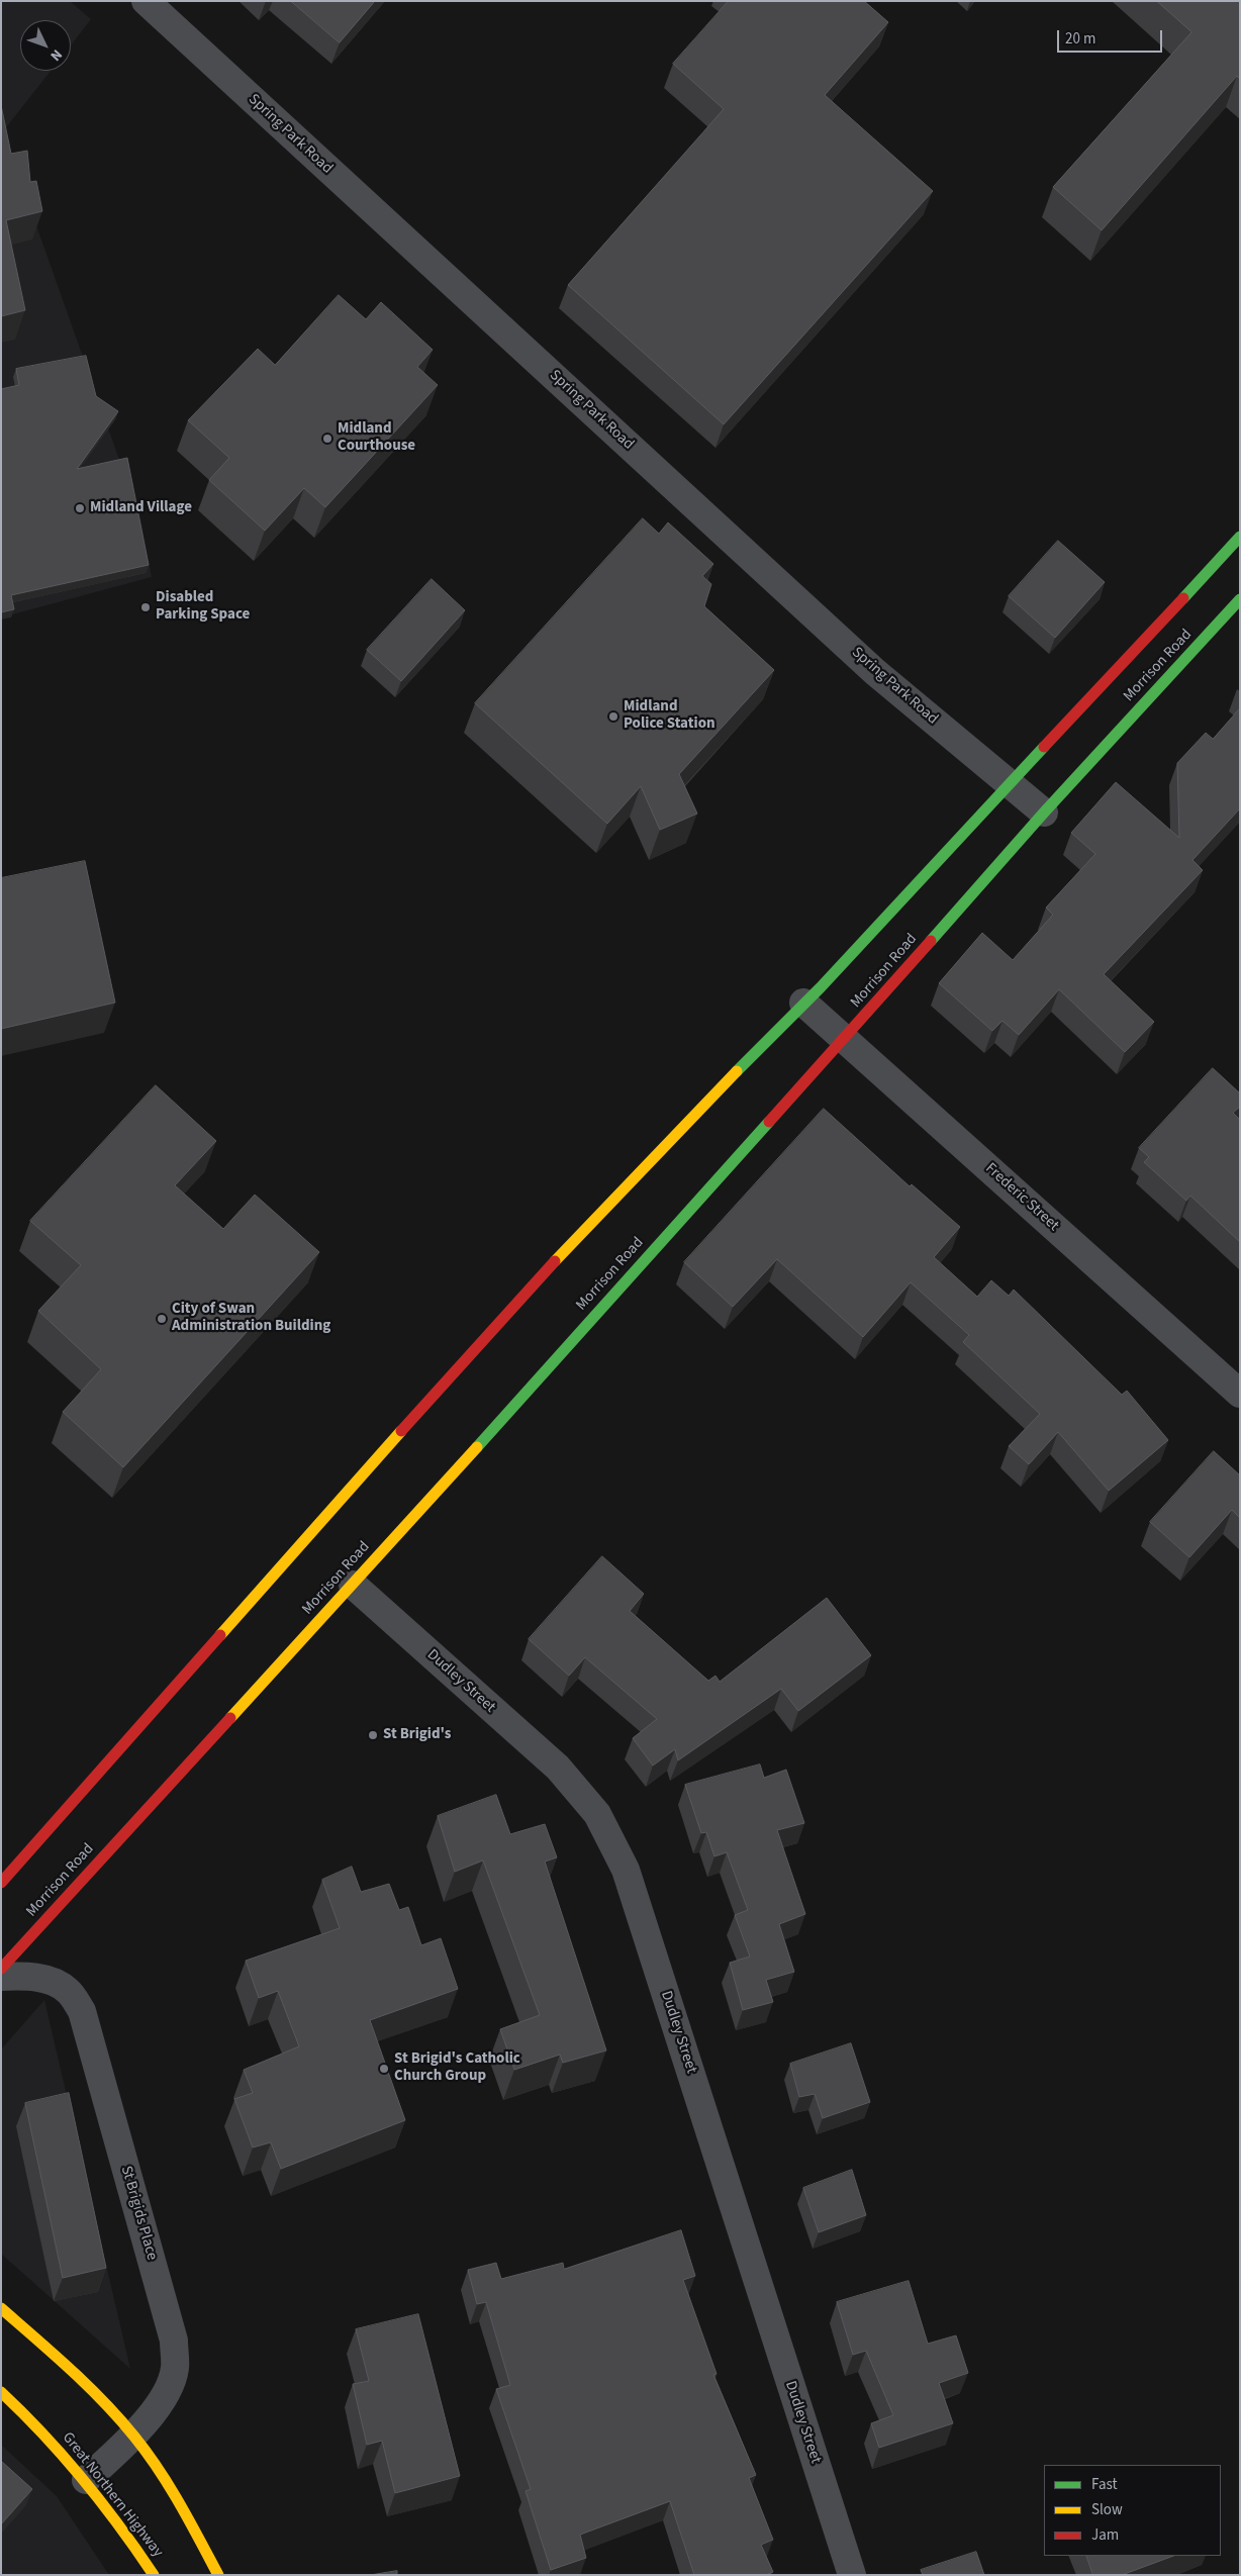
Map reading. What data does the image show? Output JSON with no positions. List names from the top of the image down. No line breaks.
{"streets":{"main road":["Morrison Road","Great Northern Highway"],"street":["Spring Park Road","Frederic Street","Dudley Street","St Brigids Place"]},"crossings":[["Spring Park Road","Morrison Road"],["Morrison Road","Frederic Street"],["Morrison Road","Dudley Street"],["St Brigids Place","Great Northern Highway"]],"places":["Midland Courthouse","Midland Village","Disabled Parking Space","Midland Police Station","City of Swan Administration Building","St Brigid's","St Brigid's Catholic Church Group"],"legend":["Fast","Slow","Jam"],"scale_bar":"20 m","north":"bottom right"}
